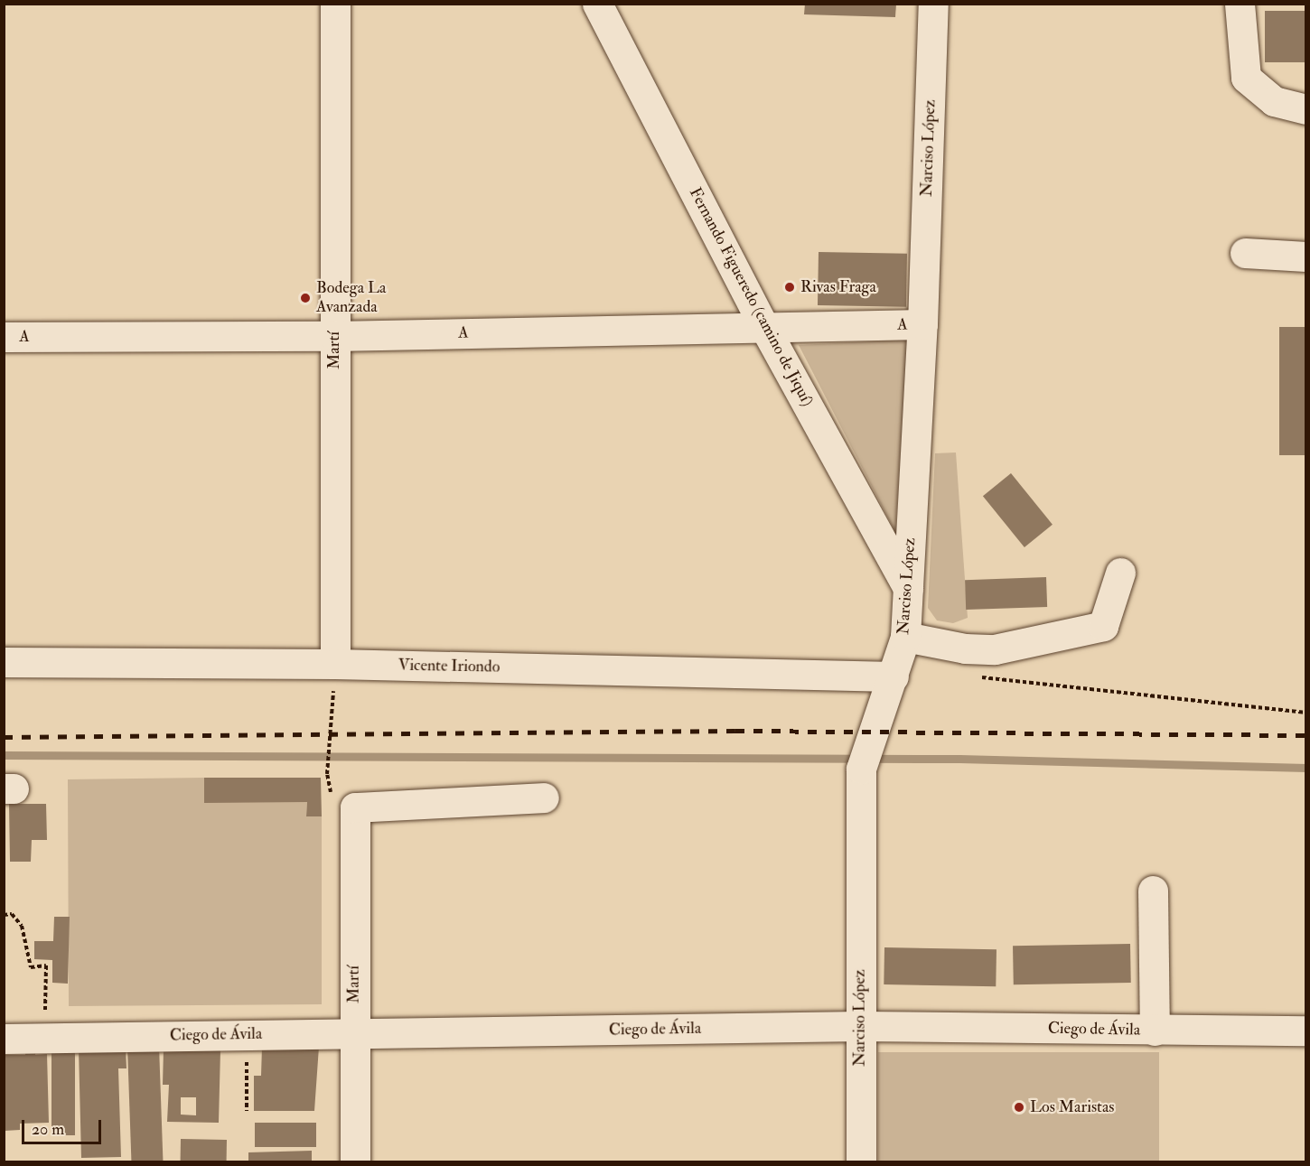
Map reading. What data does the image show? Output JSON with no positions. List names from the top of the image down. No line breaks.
{"streets":{"street":["Narciso López","Fernando Figueredo (camino de Jiquí)","A","Martí","Vicente Iriondo","Ciego de Ávila"]},"crossings":[["Narciso López","Fernando Figueredo (camino de Jiquí)"],["Narciso López","A"],["Narciso López","Vicente Iriondo"],["Narciso López","Ciego de Ávila"],["Fernando Figueredo (camino de Jiquí)","A"],["A","Martí"],["Martí","Vicente Iriondo"],["Martí","Ciego de Ávila"]],"places":["Rivas Fraga","Bodega La Avanzada","Los Maristas"],"scale_bar":"20 m"}
